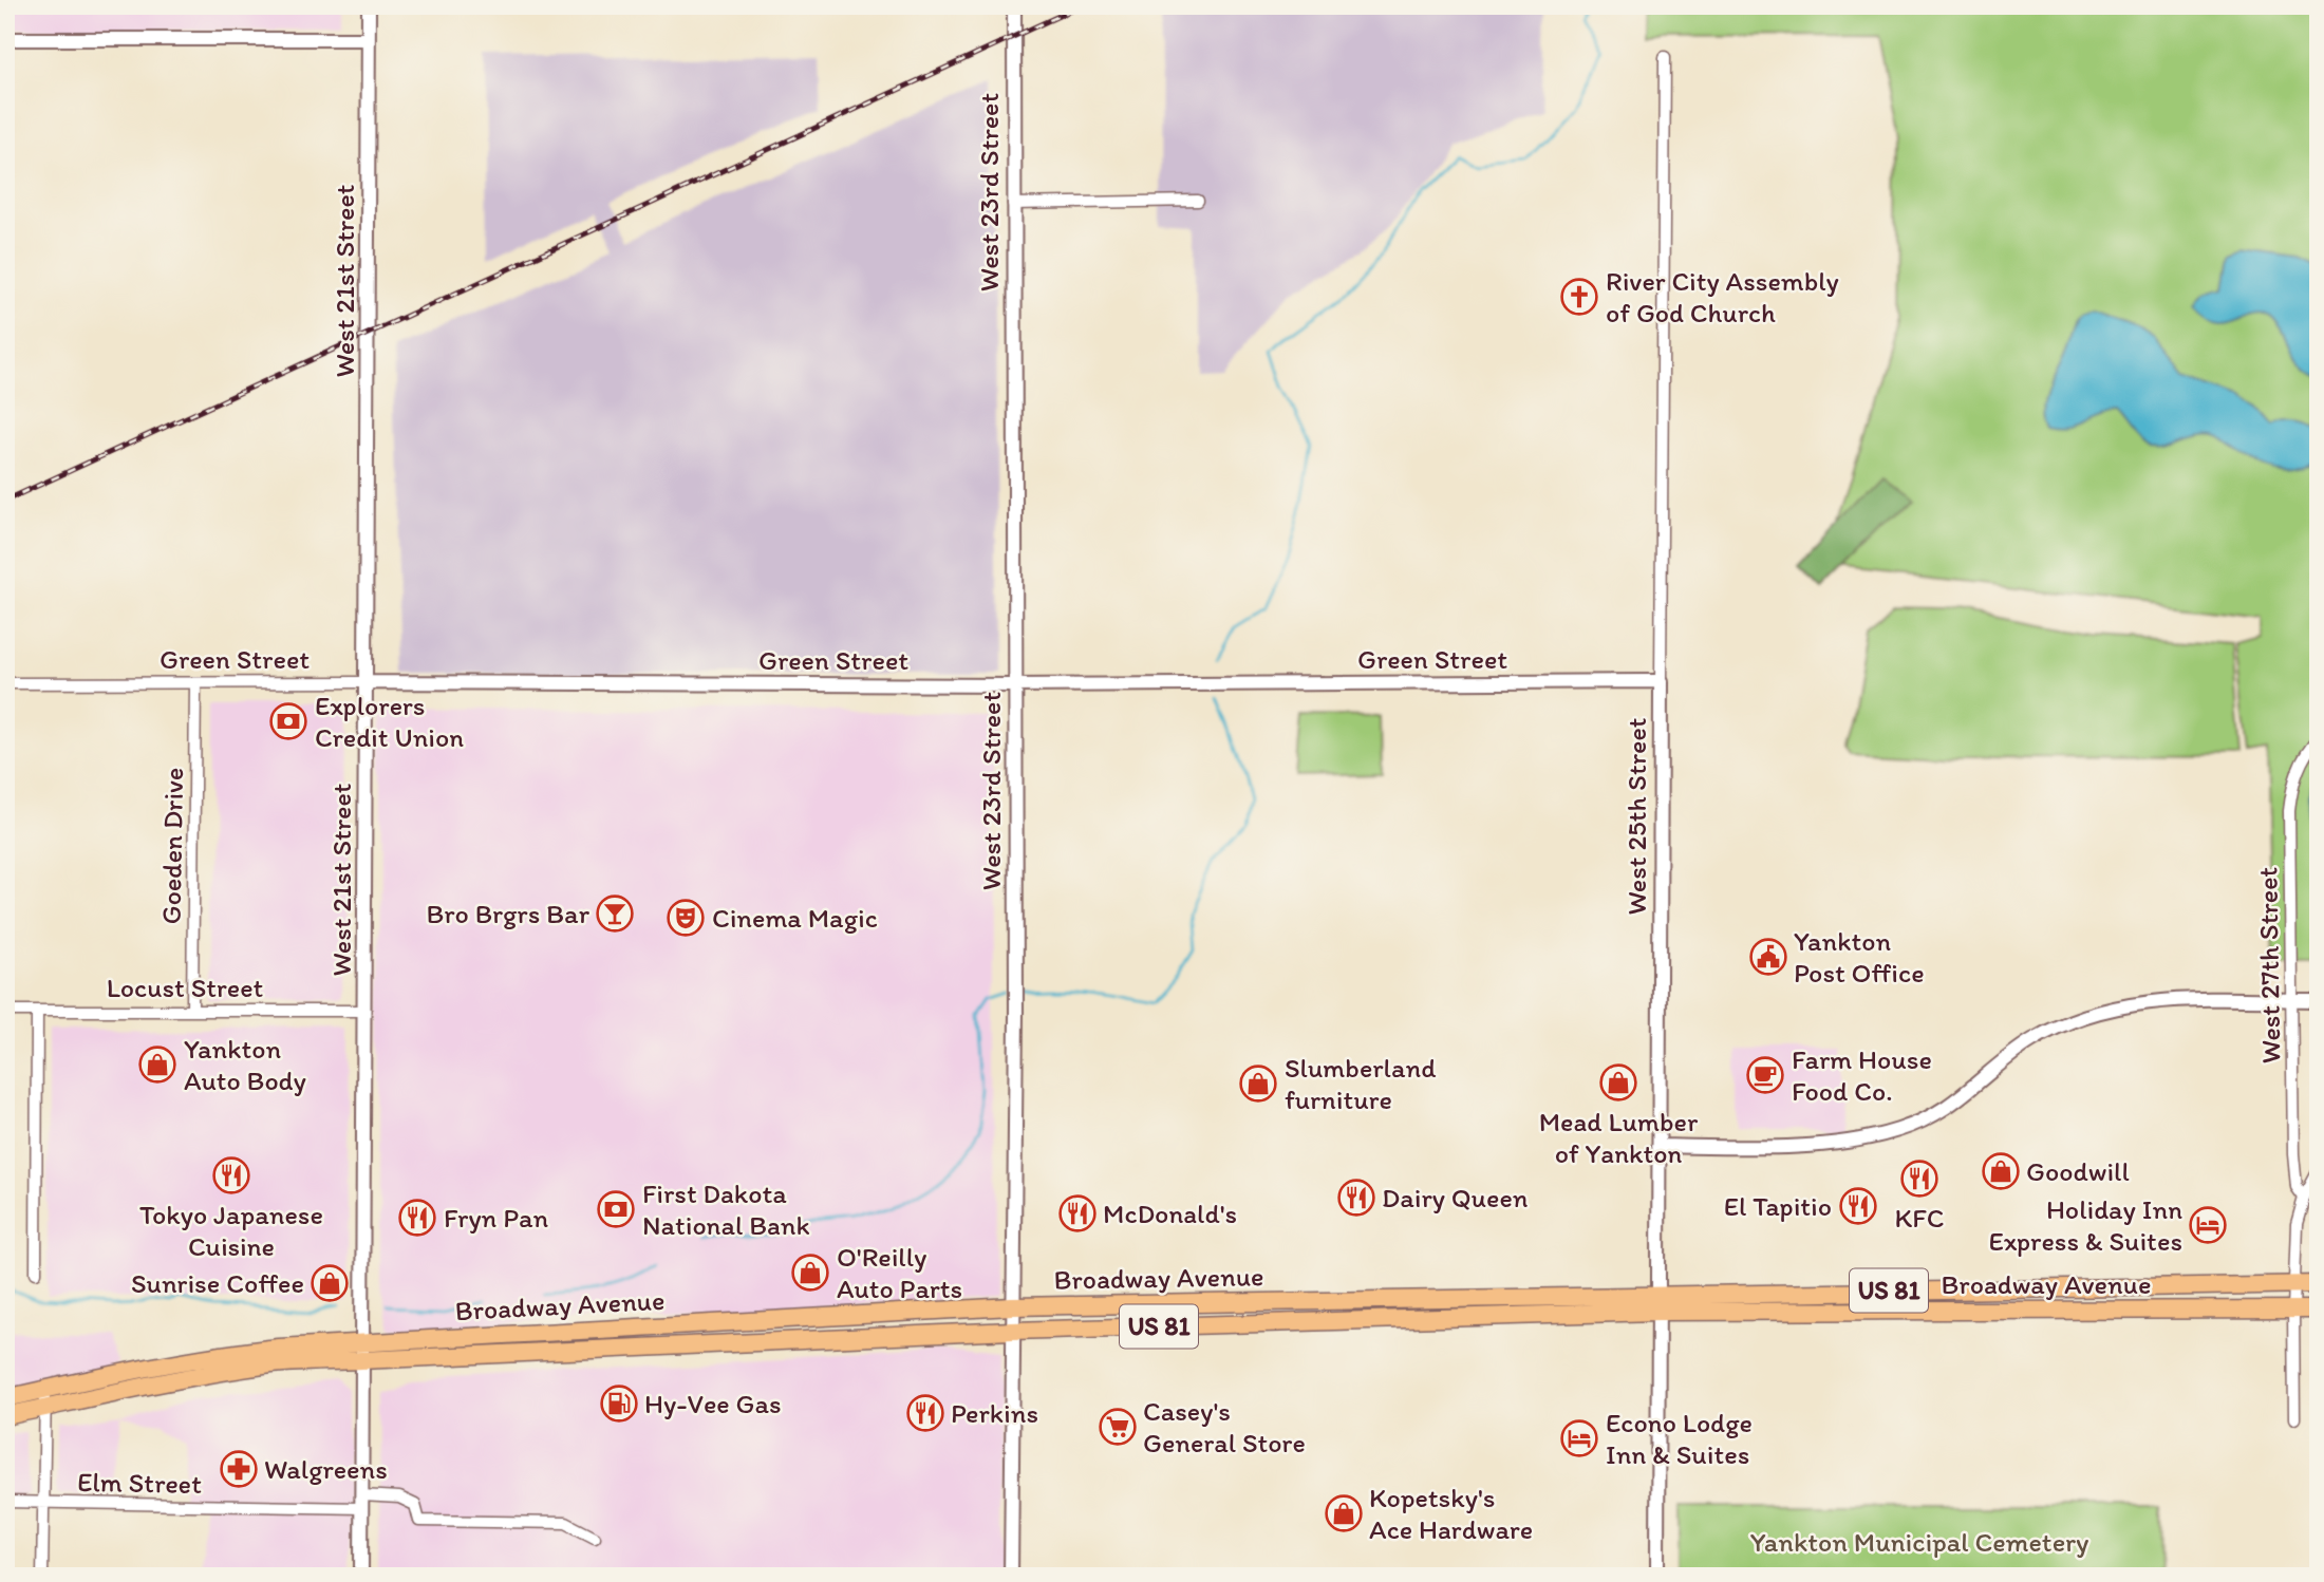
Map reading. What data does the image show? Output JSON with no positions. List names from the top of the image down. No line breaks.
{"streets":{"highway":["Broadway Avenue","US 81"],"street":["West 23rd Street","West 21st Street","Green Street","West 25th Street","Goeden Drive","West 27th Street","Locust Street","Elm Street"]},"crossings":[["West 23rd Street","Green Street"],["West 23rd Street","Broadway Avenue"],["West 21st Street","Green Street"],["West 21st Street","Locust Street"],["West 21st Street","Broadway Avenue"],["West 21st Street","Elm Street"],["Green Street","West 25th Street"],["Green Street","Goeden Drive"],["West 25th Street","Broadway Avenue"],["Goeden Drive","Locust Street"],["West 27th Street","Broadway Avenue"]],"parks":["Yankton Municipal Cemetery"],"places":{"church":["River City Assembly of God Church"],"bank":["Explorers Credit Union","First Dakota National Bank"],"bar":["Bro Brgrs Bar"],"theatre":["Cinema Magic"],"public building":["Yankton Post Office"],"shop":["Yankton Auto Body","Mead Lumber of Yankton","Slumberland furniture","Goodwill","O'Reilly Auto Parts","Sunrise Coffee","Kopetsky's Ace Hardware"],"cafe":["Farm House Food Co."],"restaurant":["Tokyo Japanese Cuisine","KFC","Dairy Queen","El Tapitio","McDonald's","Fryn Pan","Perkins"],"hotel":["Holiday Inn Express & Suites","Econo Lodge Inn & Suites"],"fuel station":["Hy-Vee Gas"],"supermarket":["Casey's General Store"],"pharmacy":["Walgreens"]}}
